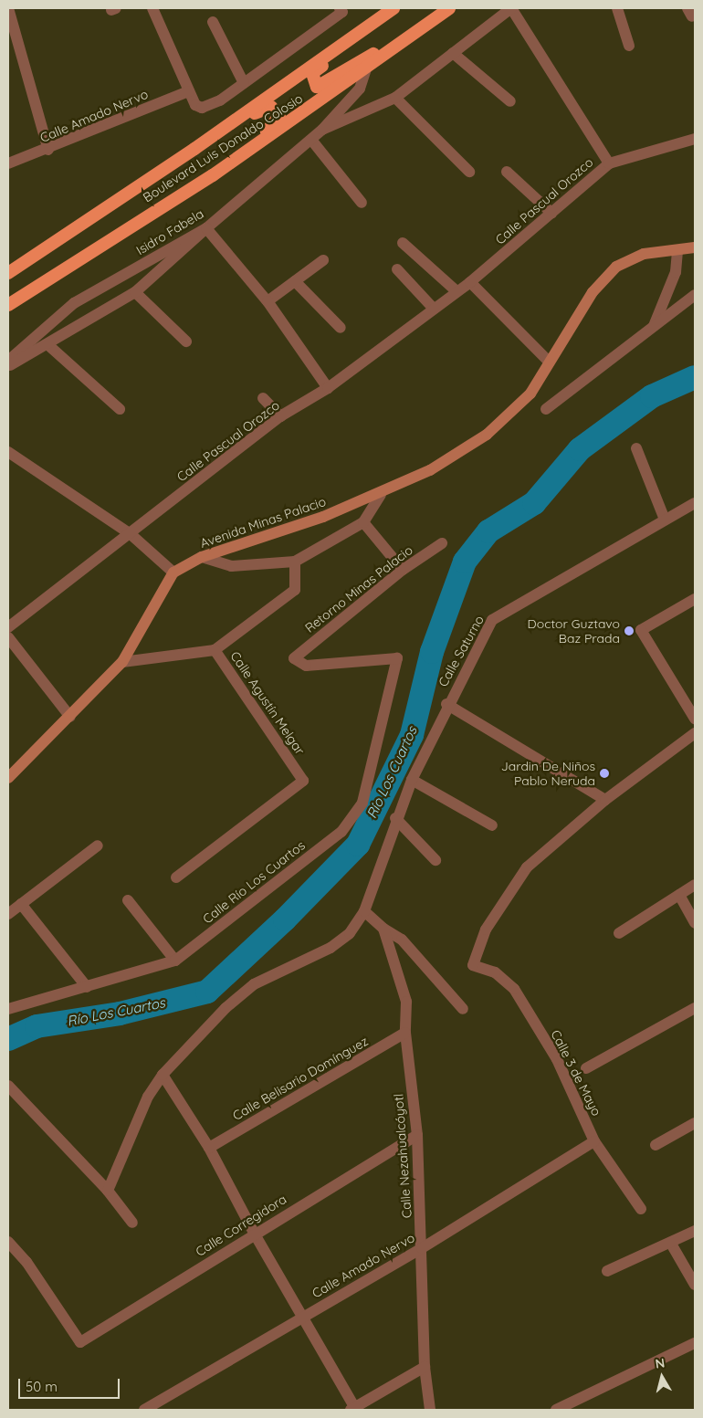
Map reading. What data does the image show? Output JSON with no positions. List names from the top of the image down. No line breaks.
{"streets":{"highway":["Boulevard Luis Donaldo Colosio"],"main road":["Avenida Minas Palacio"],"street":["Calle Amado Nervo","Calle Pascual Orozco","Isidro Fabela","Retorno Minas Palacio","Calle Saturno","Calle Agustín Melgar","Calle Río Los Cuartos","Calle 3 de Mayo","Calle Belisario Domínguez","Calle Nezahualcóyotl","Calle Corregidora"]},"crossings":[["Calle Amado Nervo","Calle 3 de Mayo"],["Calle Amado Nervo","Calle Nezahualcóyotl"],["Boulevard Luis Donaldo Colosio","Isidro Fabela"],["Retorno Minas Palacio","Calle Río Los Cuartos"],["Calle Saturno","Calle Nezahualcóyotl"],["Calle Belisario Domínguez","Calle Nezahualcóyotl"],["Calle Nezahualcóyotl","Calle Corregidora"]],"water":["Río Los Cuartos"],"places":["Doctor Guztavo Baz Prada","Jardin De Niños Pablo Neruda"],"scale_bar":"50 m","north":"top"}
